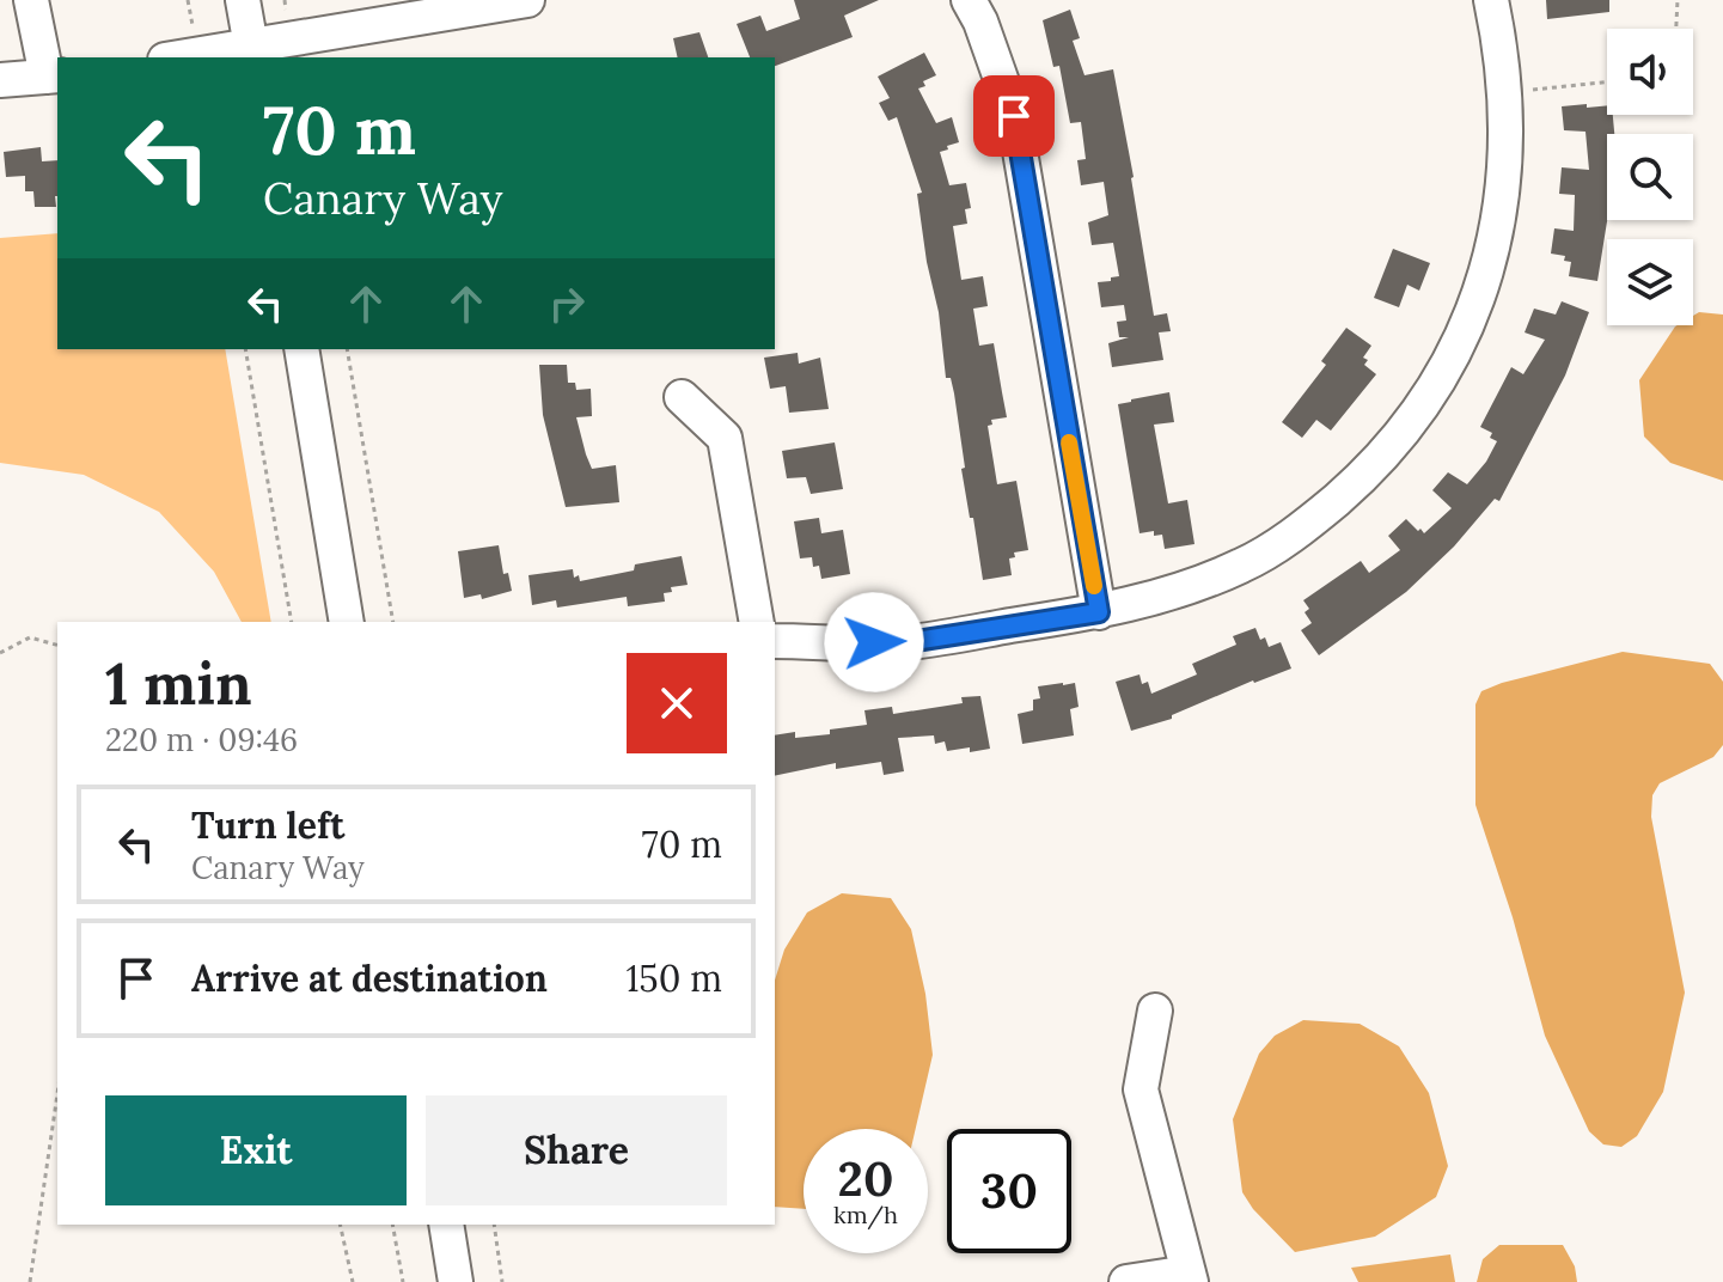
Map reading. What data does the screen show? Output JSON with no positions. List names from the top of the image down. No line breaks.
{"page":{"turn":["70 m","Canary Way"],"heading":["1 min","220 m · 09:46"],"list":[{"name":"Turn left","note":"Canary Way","value":"70 m"},{"name":"Arrive at destination","value":"150 m"}],"buttons":["Exit","Share"],"speed":"20 km/h","limit":"30"}}
